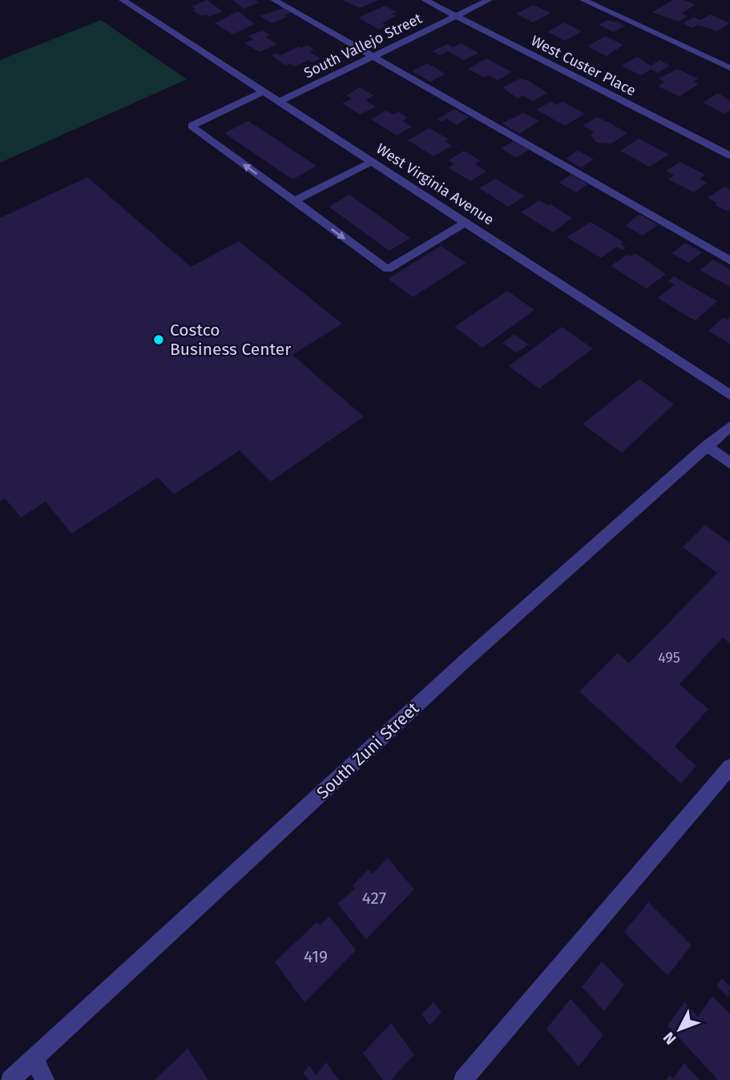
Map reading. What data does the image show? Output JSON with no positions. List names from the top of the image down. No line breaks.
{"streets":{"street":["South Vallejo Street","West Custer Place","West Virginia Avenue","South Zuni Street"]},"crossings":[["South Vallejo Street","West Custer Place"],["South Vallejo Street","West Virginia Avenue"]],"places":["Costco Business Center"],"house_numbers":["495","427","419"],"north":"bottom left"}
